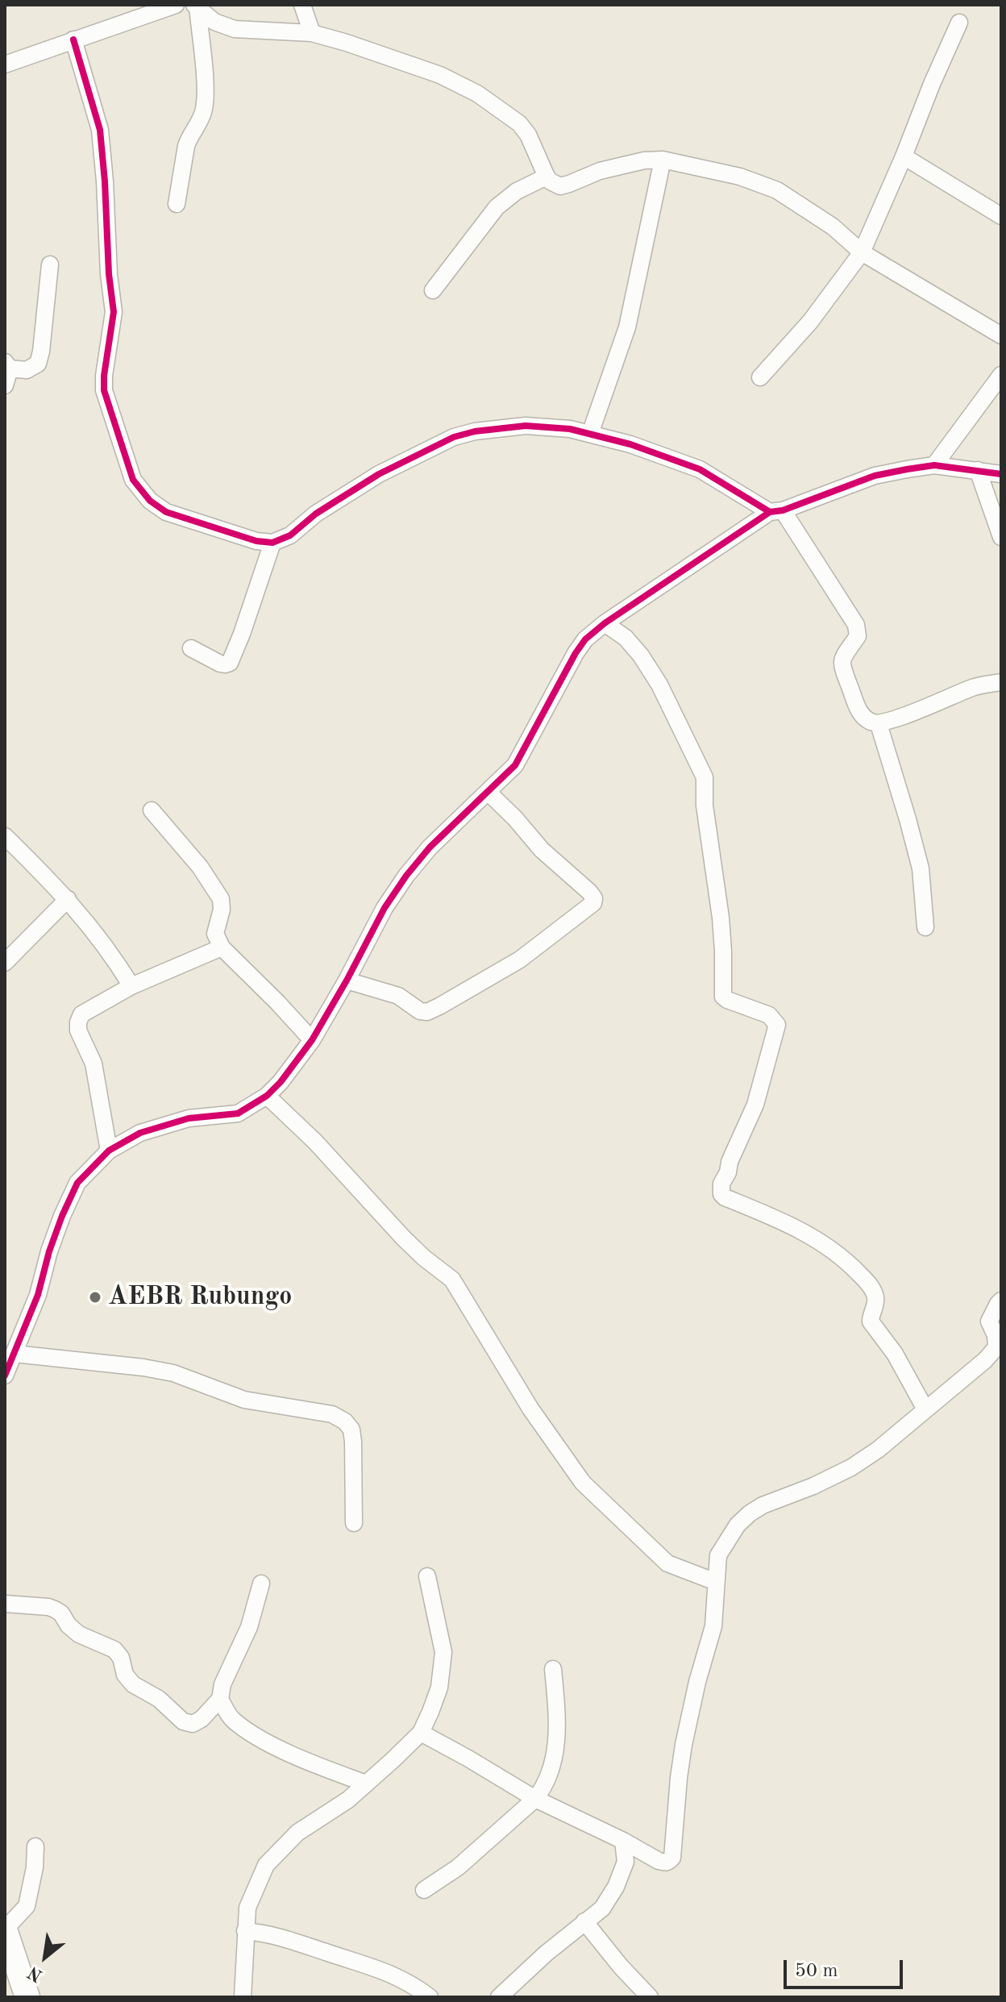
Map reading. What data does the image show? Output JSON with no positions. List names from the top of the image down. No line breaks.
{"places":["AEBR Rubungo"],"scale_bar":"50 m","north":"bottom left"}
